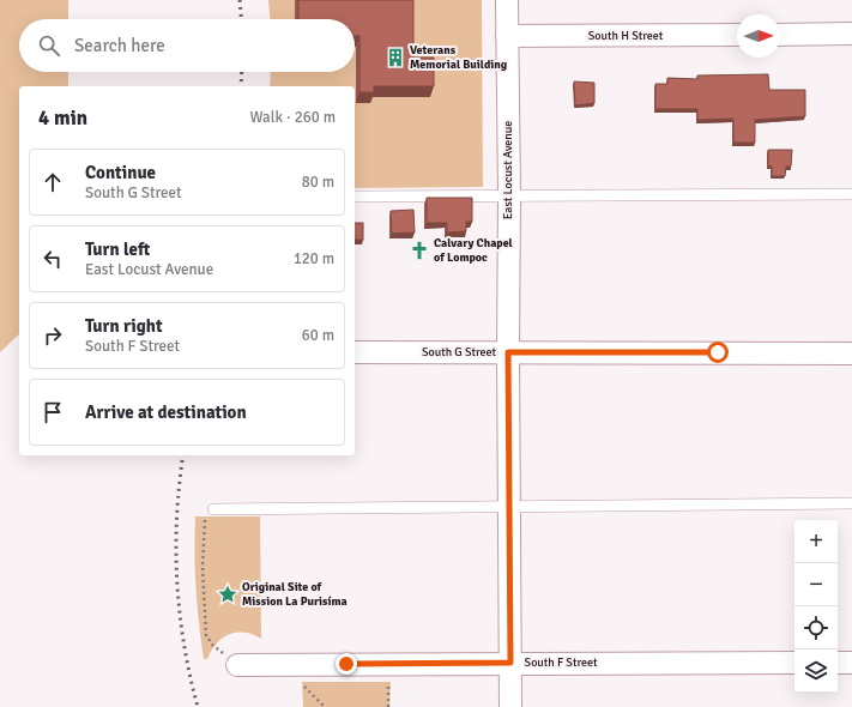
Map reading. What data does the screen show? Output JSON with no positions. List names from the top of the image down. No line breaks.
{"streets":{"street":["South H Street","East Locust Avenue","South G Street","South F Street"]},"crossings":[["South H Street","East Locust Avenue"],["East Locust Avenue","South G Street"],["East Locust Avenue","South F Street"]],"places":{"building":["Veterans Memorial Building"],"church":["Calvary Chapel of Lompoc"],"place":["Original Site of Mission La Purisíma"]},"north":"right","page":{"search":"Search here","heading":["4 min","Walk · 260 m"],"list":[["Continue","South G Street","80 m"],["Turn left","East Locust Avenue","120 m"],["Turn right","South F Street","60 m"],"Arrive at destination"],"map_buttons":["+","−"]}}
